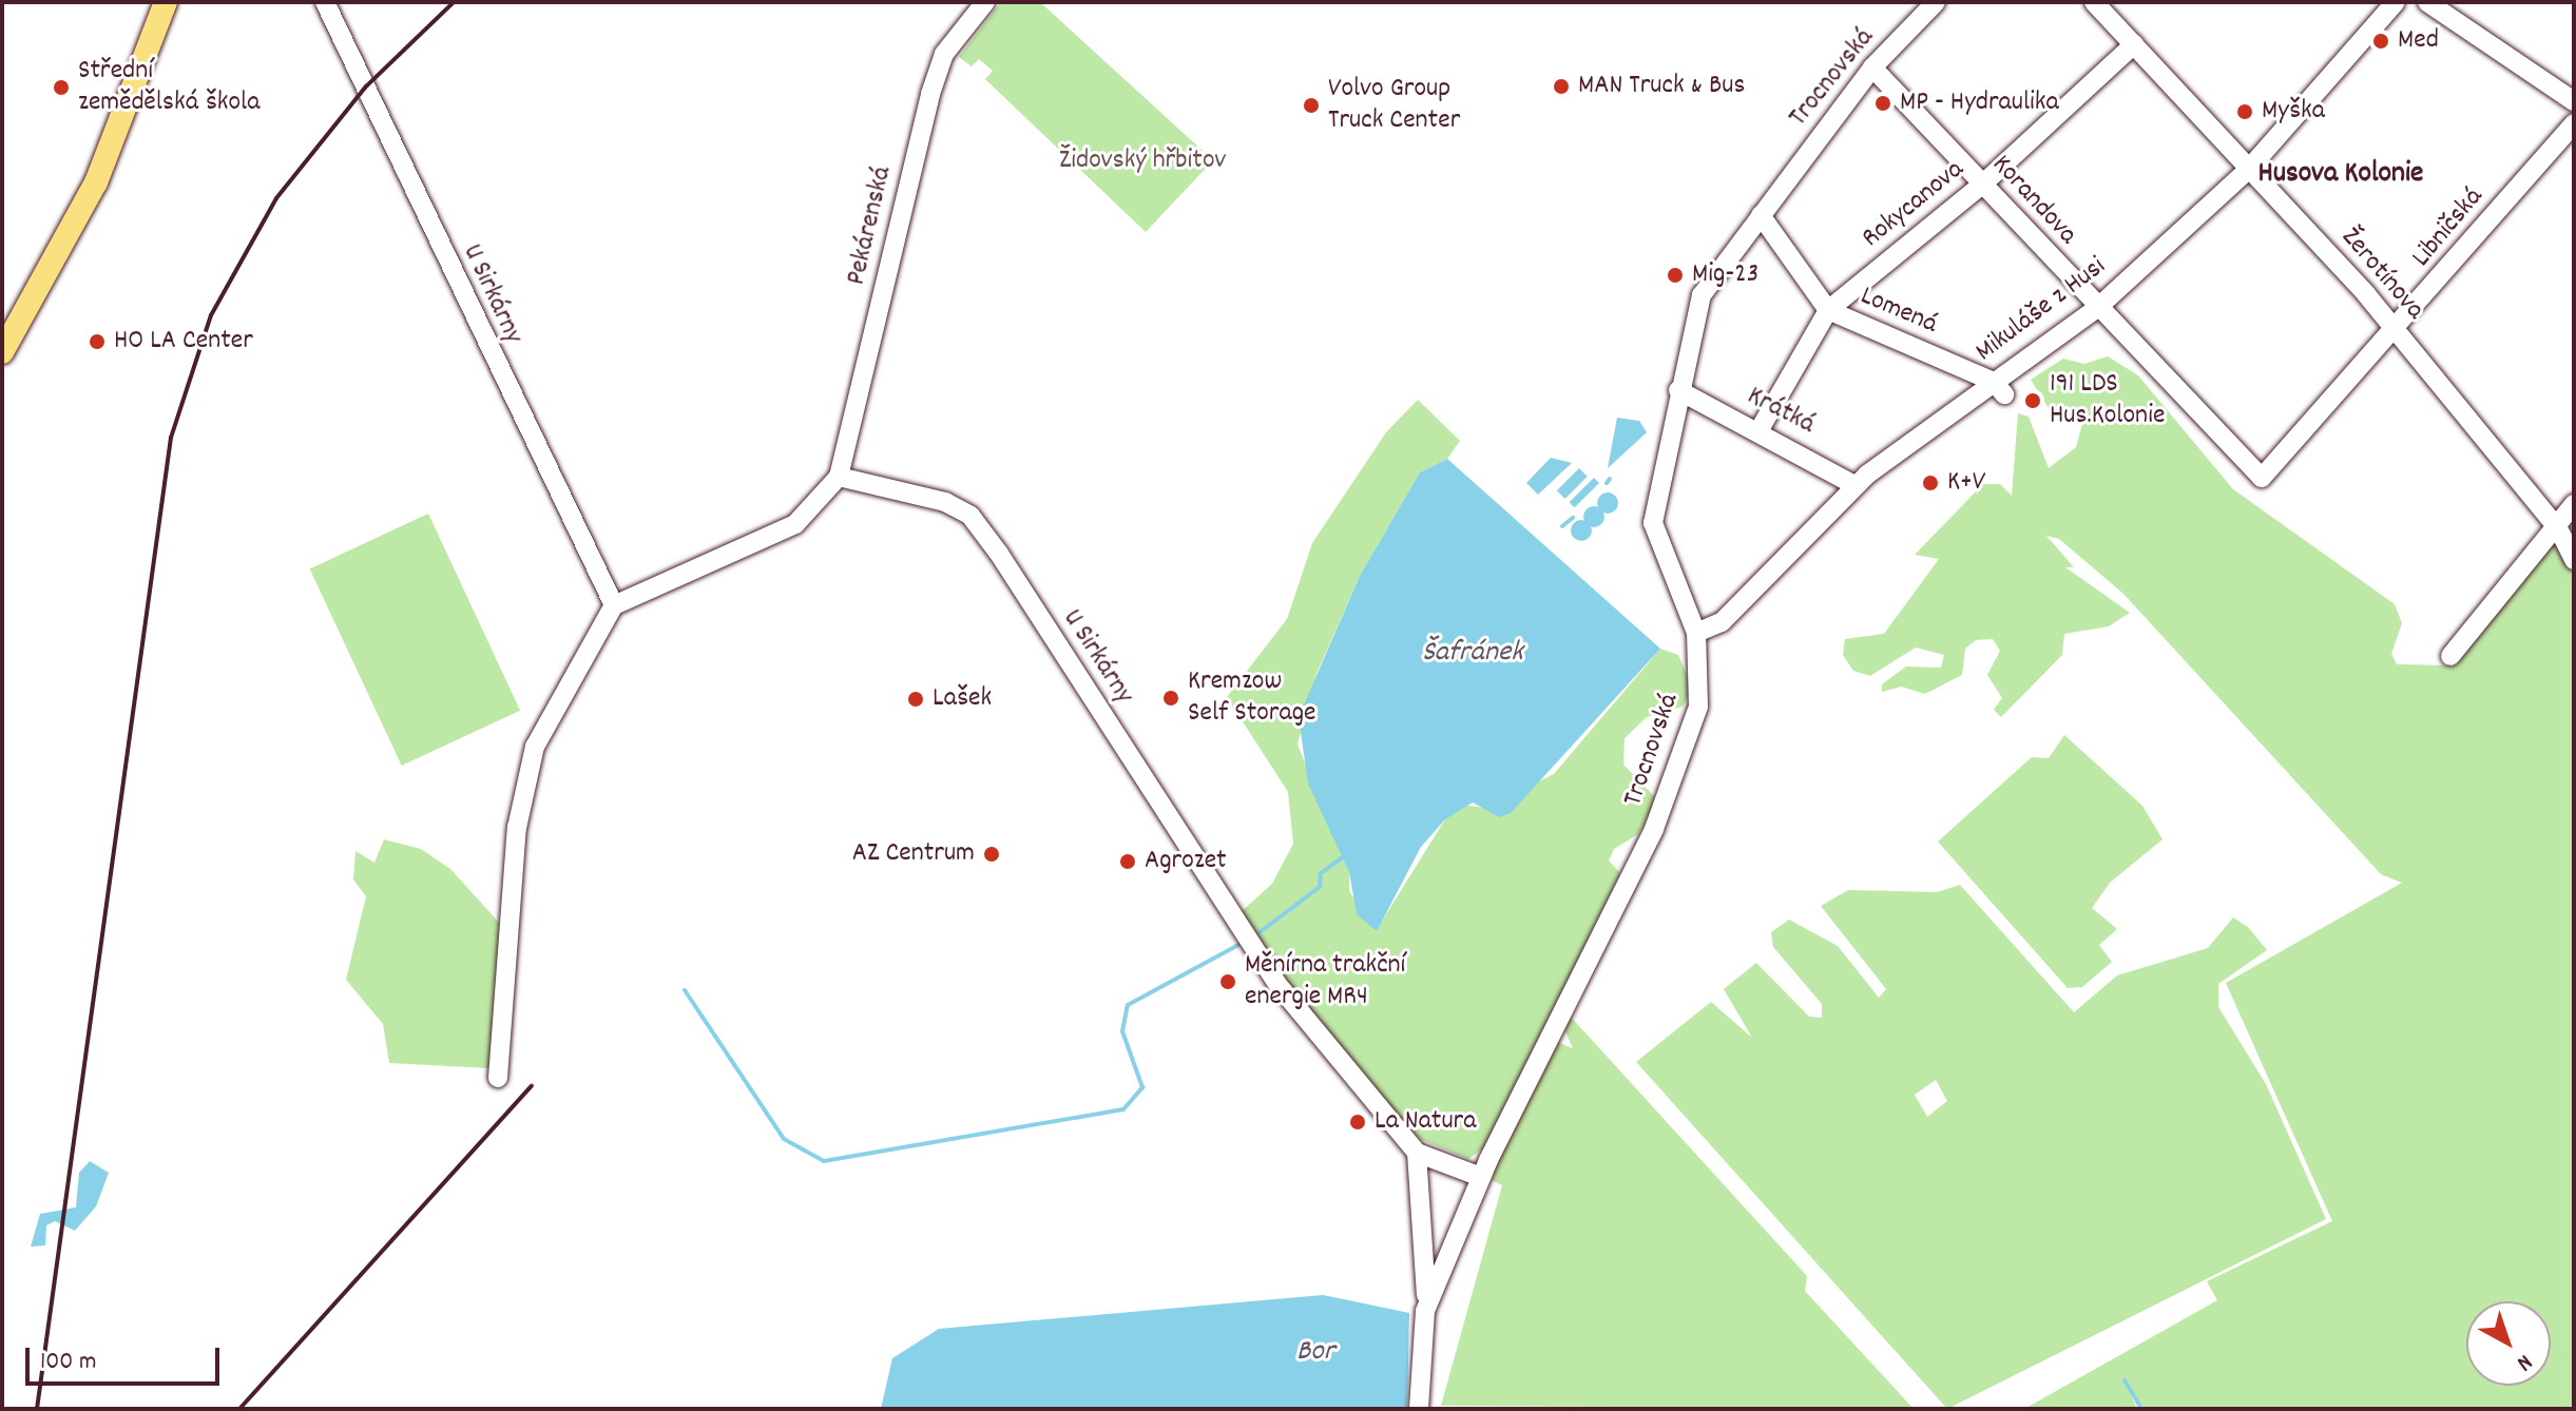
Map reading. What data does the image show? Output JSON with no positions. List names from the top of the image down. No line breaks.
{"streets":{"street":["Trocnovská","Korandova","Rokycanova","Pekárenská","Libničská","Žerotínova","U Sirkárny","Mikuláše z Husi","Lomená","Krátká"]},"crossings":[["Trocnovská","Korandova"],["Trocnovská","U Sirkárny"],["Trocnovská","Mikuláše z Husi"],["Trocnovská","Lomená"],["Trocnovská","Krátká"],["Korandova","Rokycanova"],["Korandova","Libničská"],["Korandova","Mikuláše z Husi"],["Rokycanova","Žerotínova"],["Rokycanova","Lomená"],["Rokycanova","Krátká"],["Pekárenská","U Sirkárny"],["Libničská","Žerotínova"],["Žerotínova","Mikuláše z Husi"],["Mikuláše z Husi","Lomená"],["Mikuláše z Husi","Krátká"]],"districts":["Husova Kolonie"],"water":["Šafránek","Bor"],"parks":["Židovský hřbitov"],"places":["Med","MAN Truck & Bus","Střední zemědělská škola","MP - Hydraulika","Volvo Group Truck Center","Myška","Mig-23","HO LA Center","191 LDS Hus.Kolonie","K+V","Kremzow Self Storage","Lašek","AZ Centrum","Agrozet","Měnírna trakční energie MR4","La Natura"],"scale_bar":"100 m","north":"bottom right"}
